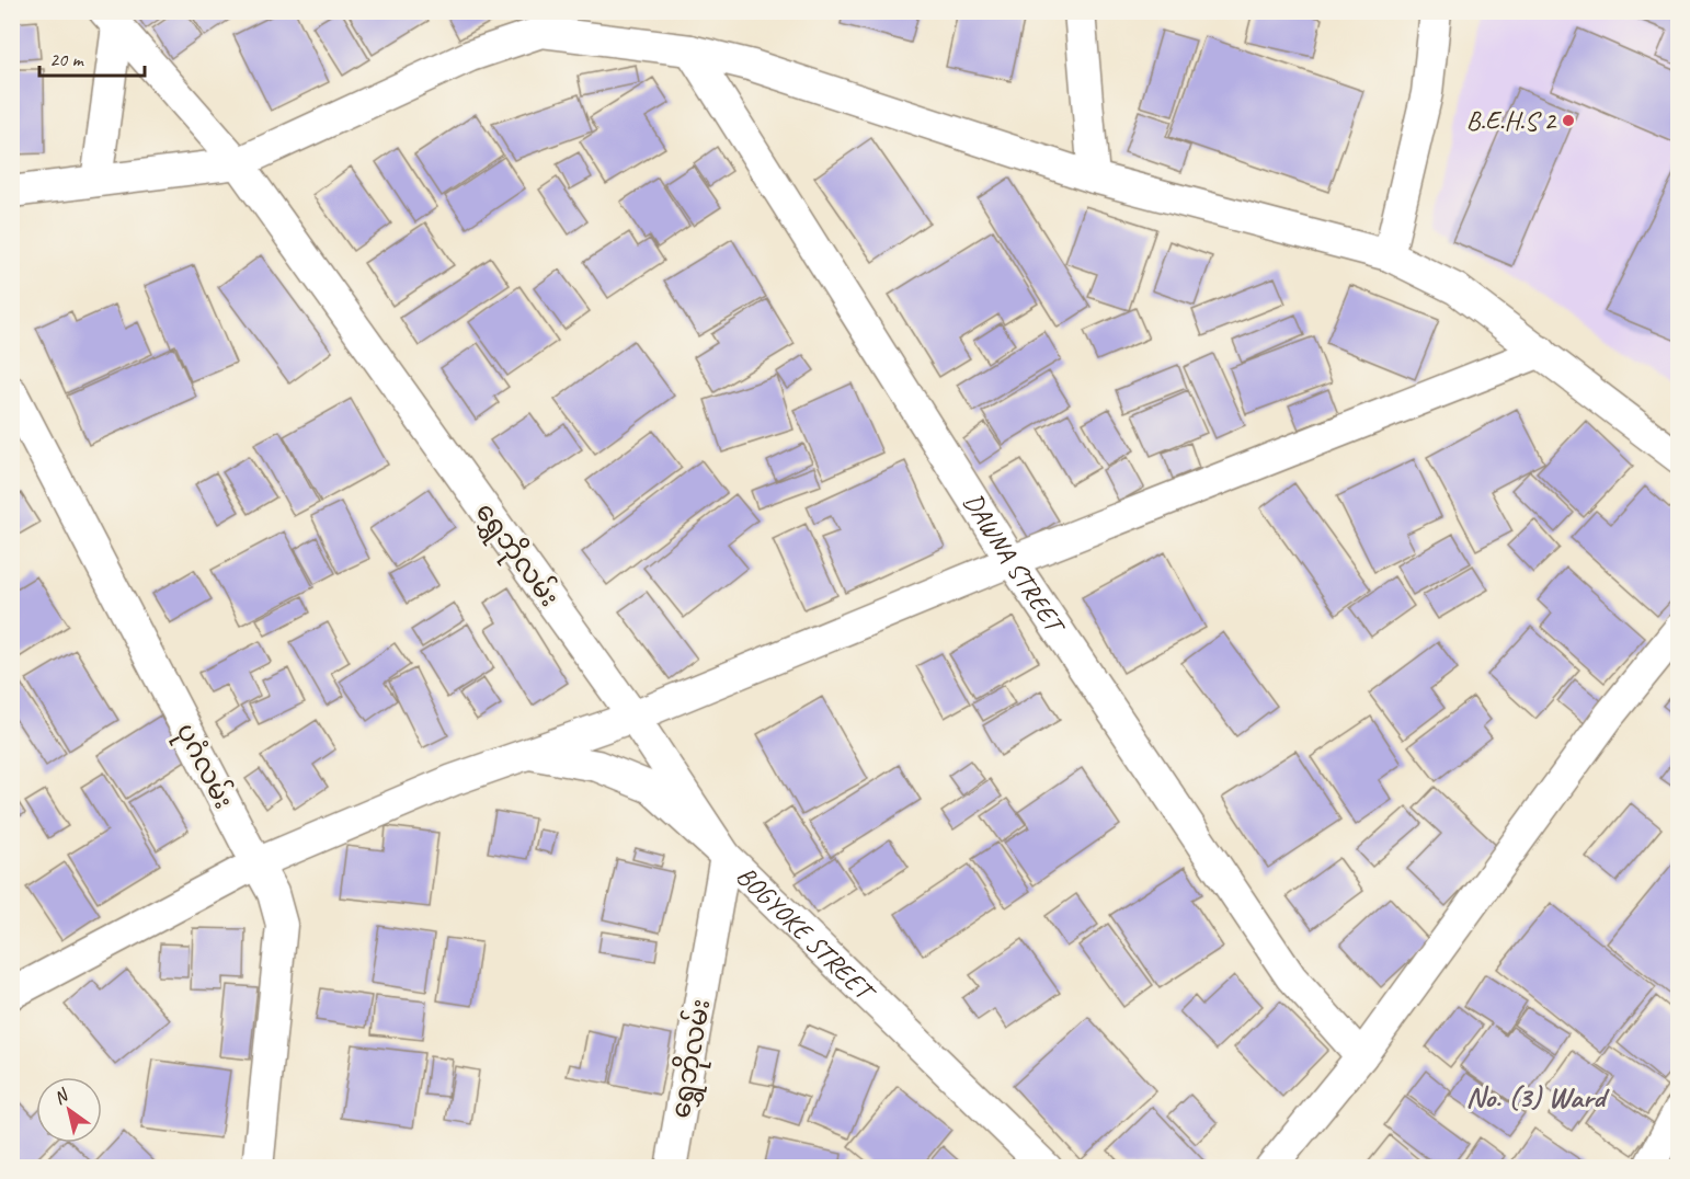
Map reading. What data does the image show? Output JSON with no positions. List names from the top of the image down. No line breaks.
{"streets":{"street":["ရွှေဘိုလမ်း","DAWNA STREET","ပုဂံလမ်း","BOGYOKE STREET"]},"crossings":[["ရွှေဘိုလမ်း","BOGYOKE STREET"]],"districts":["No. (3) Ward"],"places":["B.E.H.S 2"],"scale_bar":"20 m","north":"top left"}
